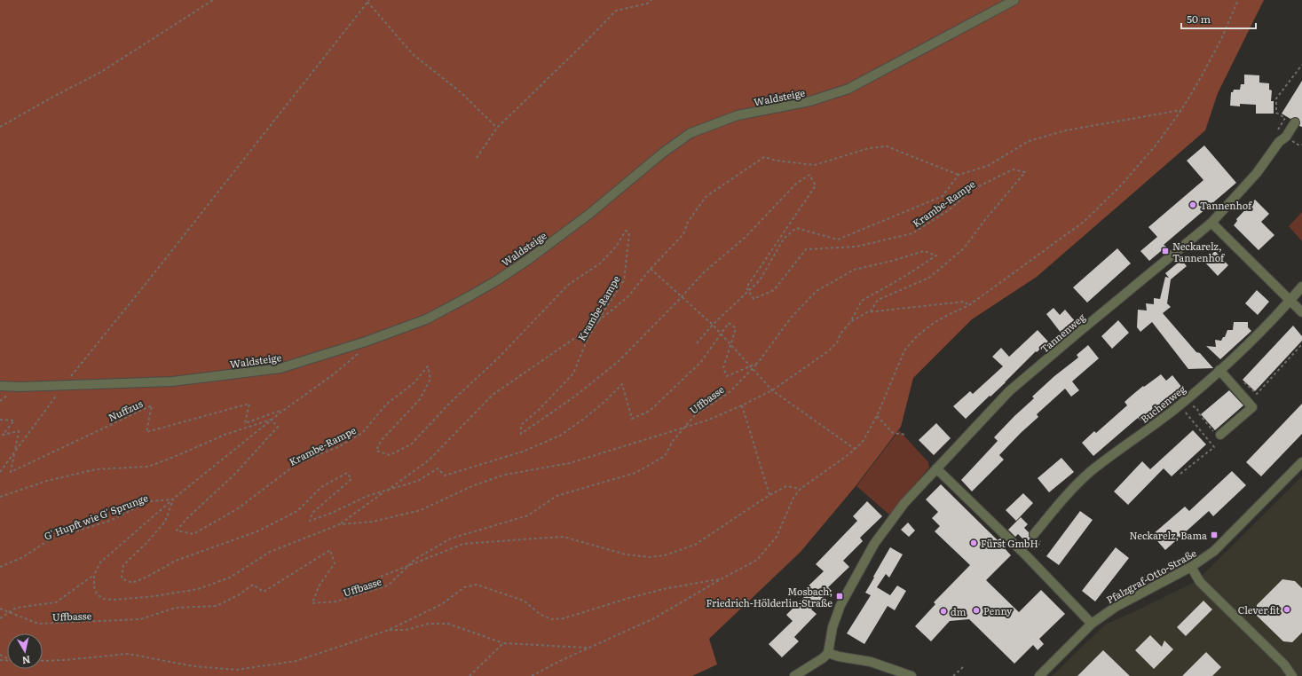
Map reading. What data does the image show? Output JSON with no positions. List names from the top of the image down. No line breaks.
{"streets":{"street":["Waldsteige","Tannenweg","Buchenweg","Pfalzgraf-Otto-Straße"],"path":["Krambe-Rampe","Uffbasse","Nuffzus","G' Hupft wie G' Sprunge"]},"places":{"other":["Tannenhof","Fürst GmbH","Clever fit","Penny","dm"],"transit":["Neckarelz, Tannenhof","Neckarelz, Bama","Mosbach, Friedrich-Hölderlin-Straße"]},"scale_bar":"50 m","north":"bottom"}
